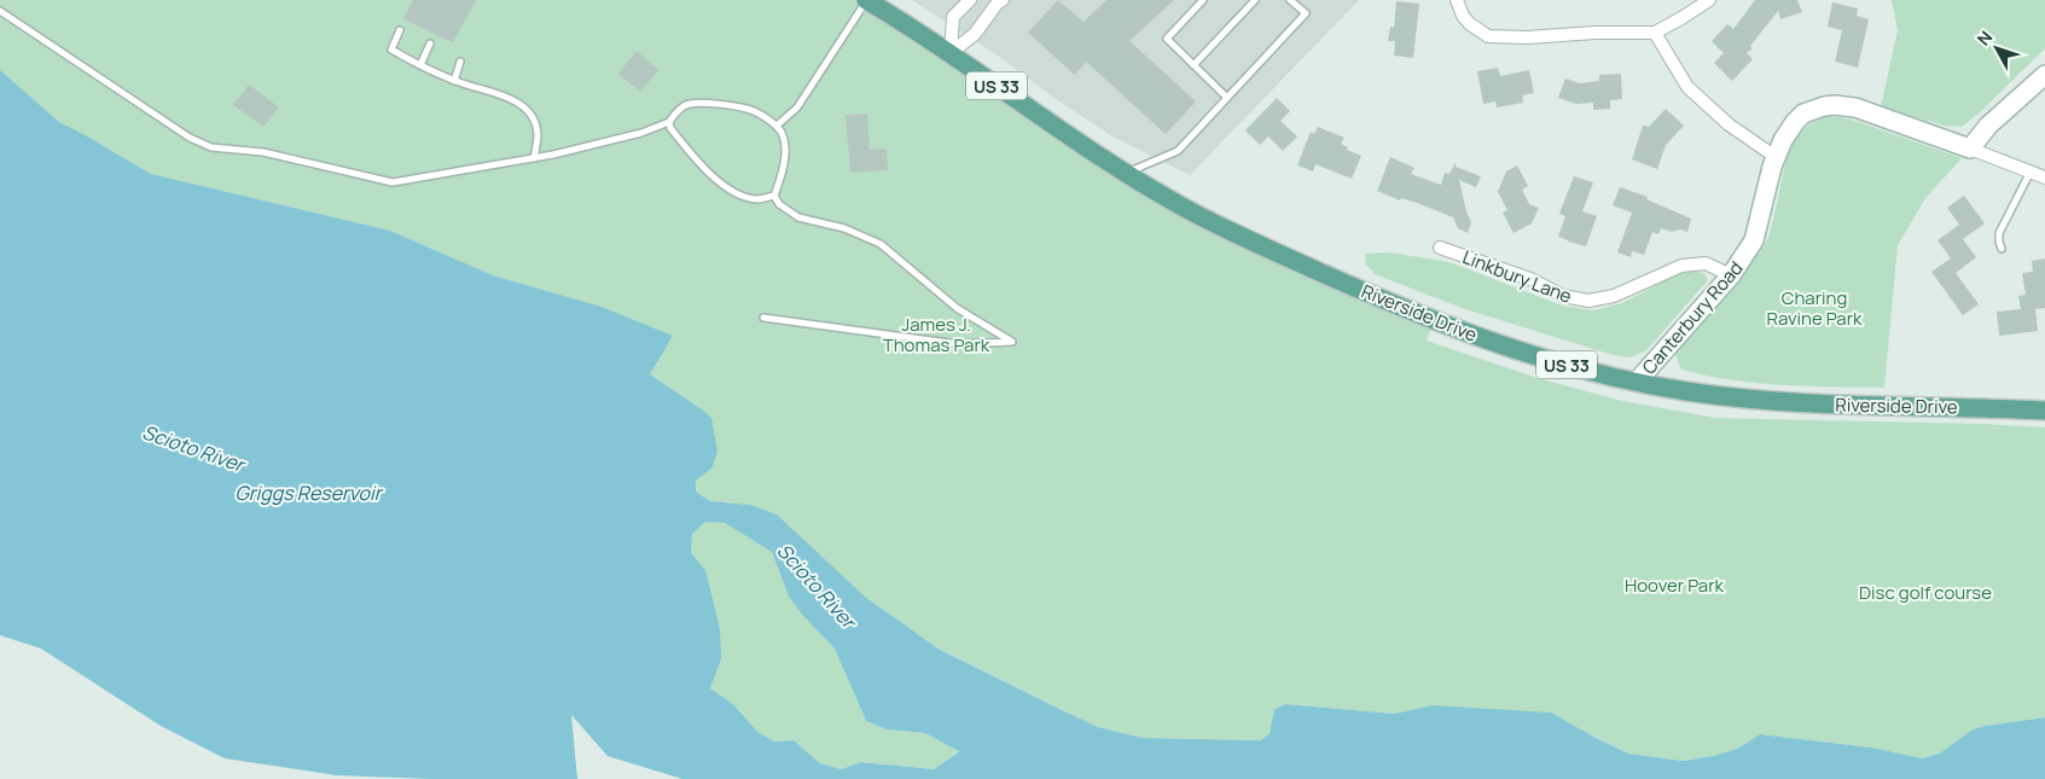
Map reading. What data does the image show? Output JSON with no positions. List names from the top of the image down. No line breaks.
{"streets":{"main road":["US 33","Riverside Drive"],"street":["Linkbury Lane","Canterbury Road"]},"crossings":[["Linkbury Lane","Canterbury Road"],["Riverside Drive","Canterbury Road"]],"water":["Scioto River","Griggs Reservoir"],"parks":["Charing Ravine Park","James J. Thomas Park","Hoover Park","Disc golf course"],"north":"top left"}
